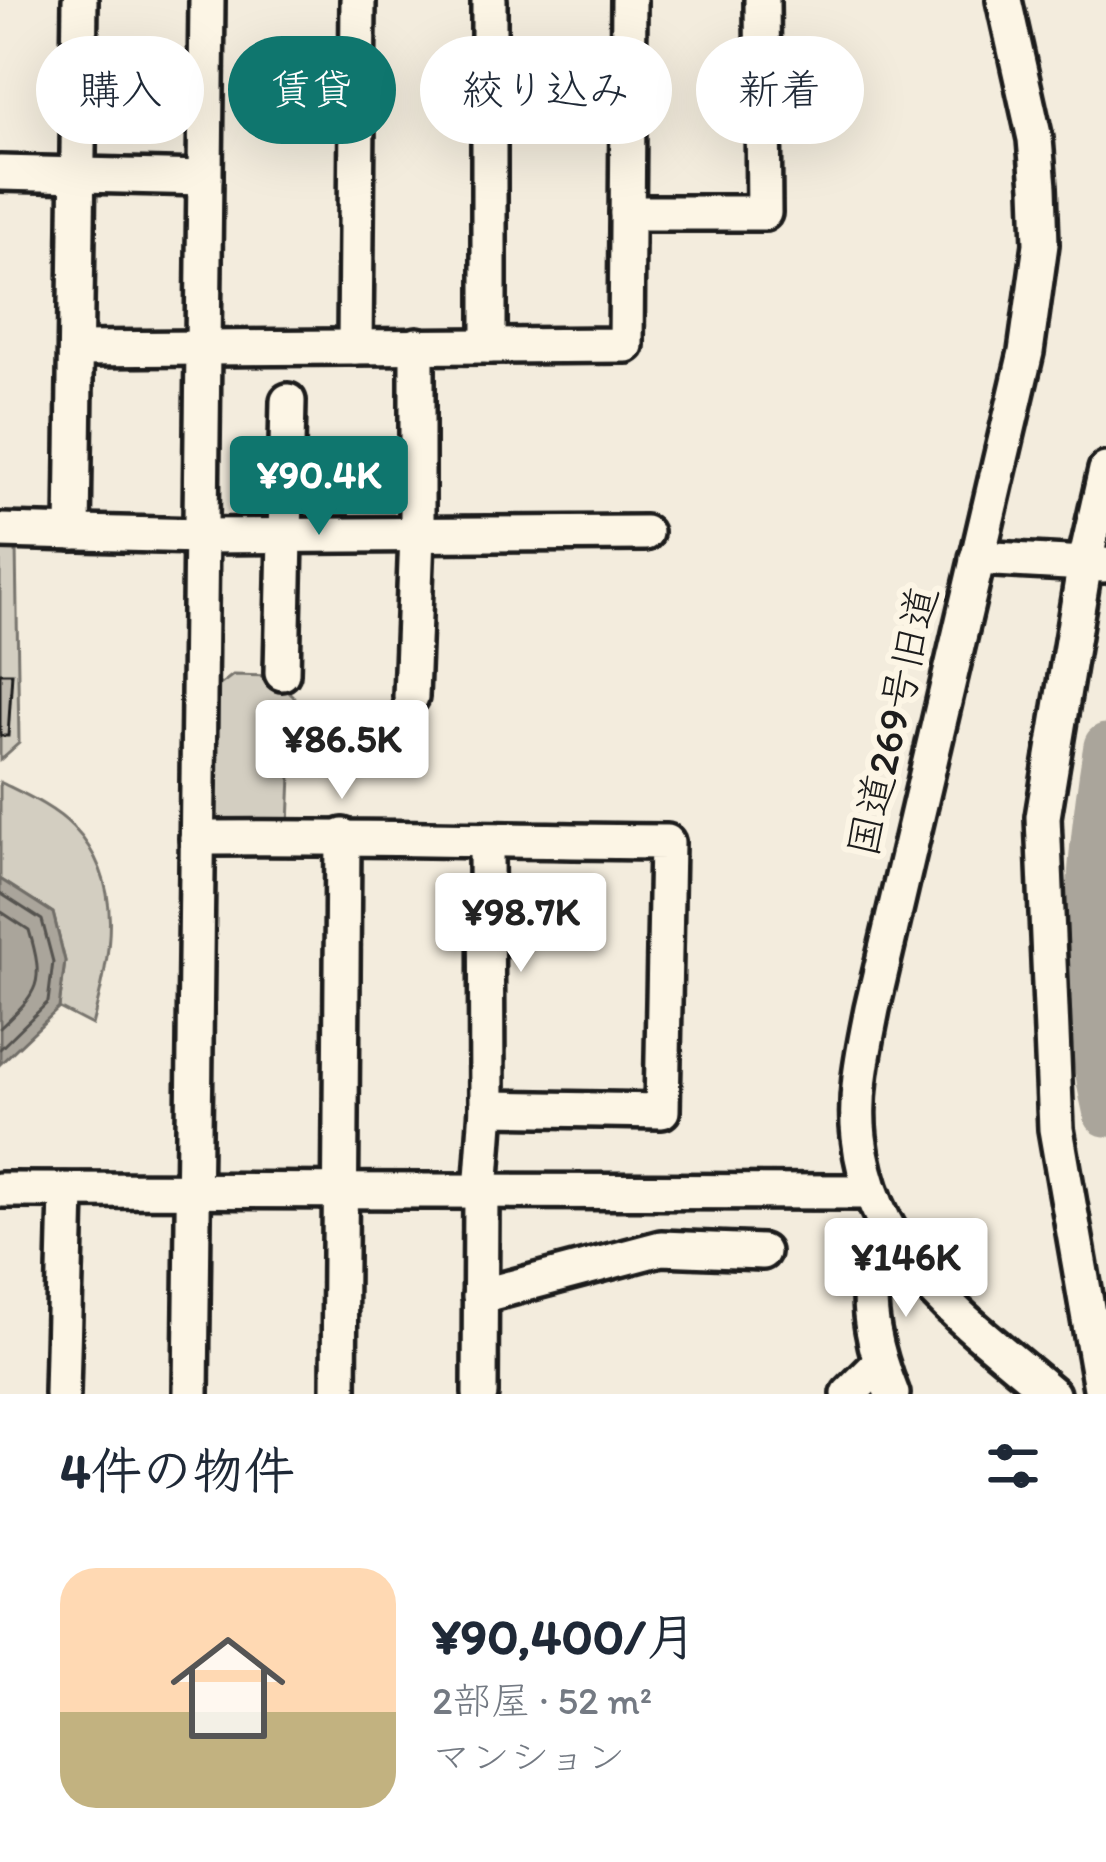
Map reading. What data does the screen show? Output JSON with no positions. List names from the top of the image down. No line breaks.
{"streets":{"street":["国道269号旧道"]},"page":{"chip":["購入","賃貸","絞り込み","新着"],"price":["¥90.4K","¥86.5K","¥98.7K","¥146K"],"heading":"4件の物件","list":[{"name":"¥90,400/月","note":"2部屋 · 52 m² · マンション"}]}}
